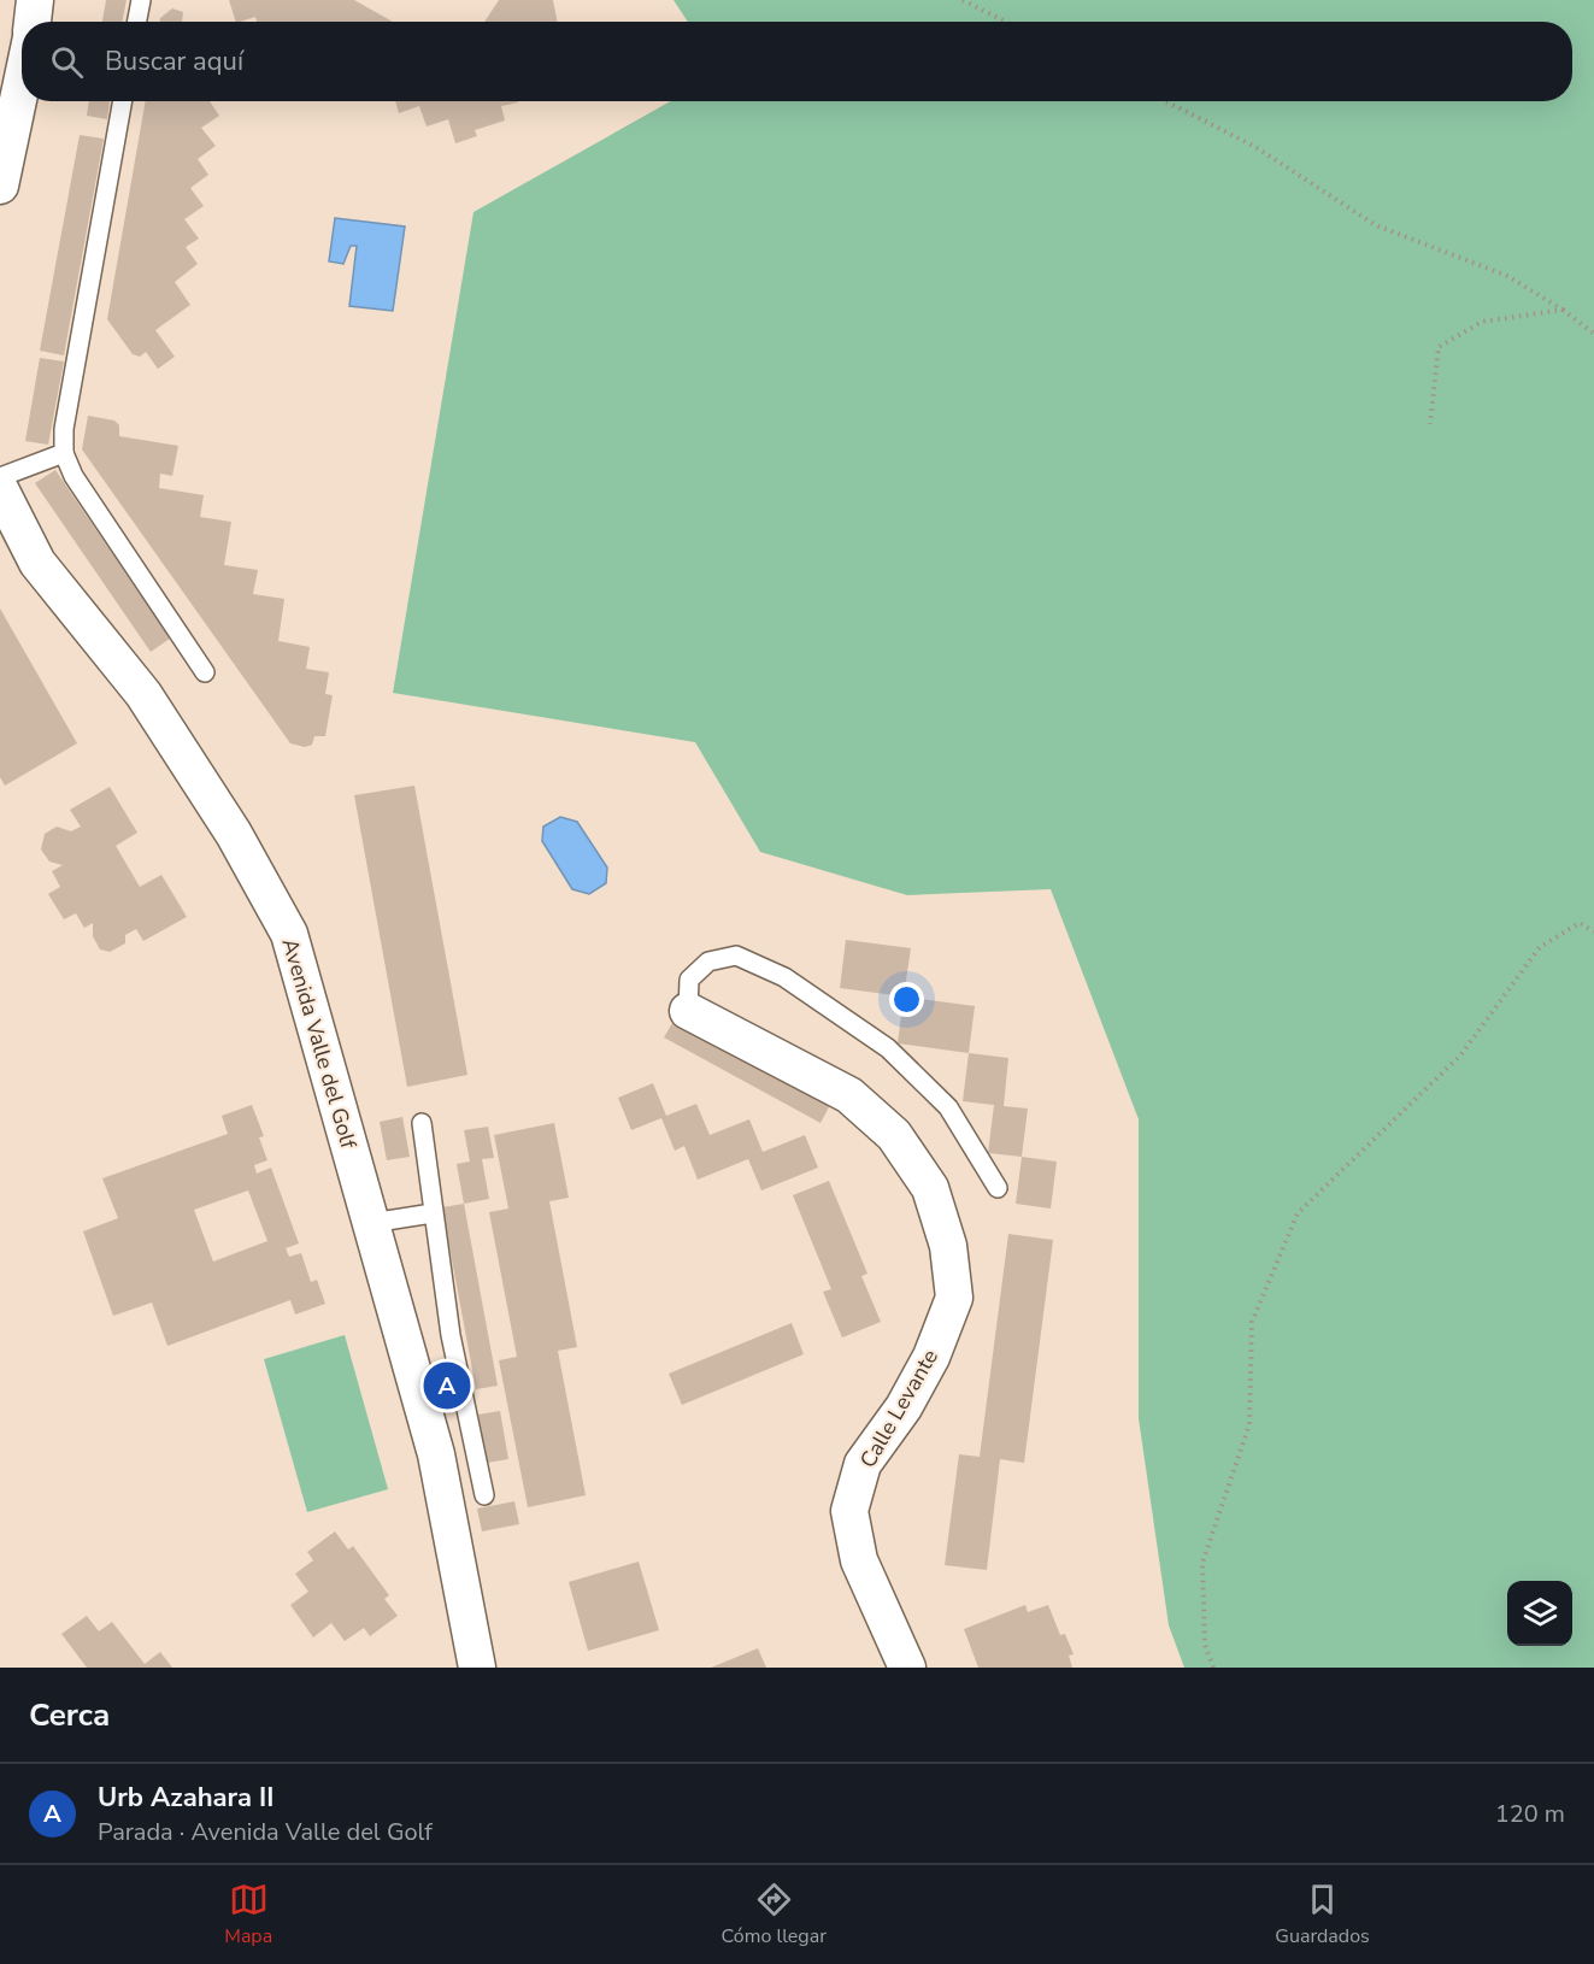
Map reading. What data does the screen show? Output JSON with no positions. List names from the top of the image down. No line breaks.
{"streets":{"street":["Avenida Valle del Golf","Calle Levante"]},"page":{"search":"Buscar aquí","pins":"A","heading":"Cerca","list":[{"mark":"A","name":"Urb Azahara II","note":"Parada · Avenida Valle del Golf","value":"120 m"}],"nav":["Mapa","Cómo llegar","Guardados"]}}
